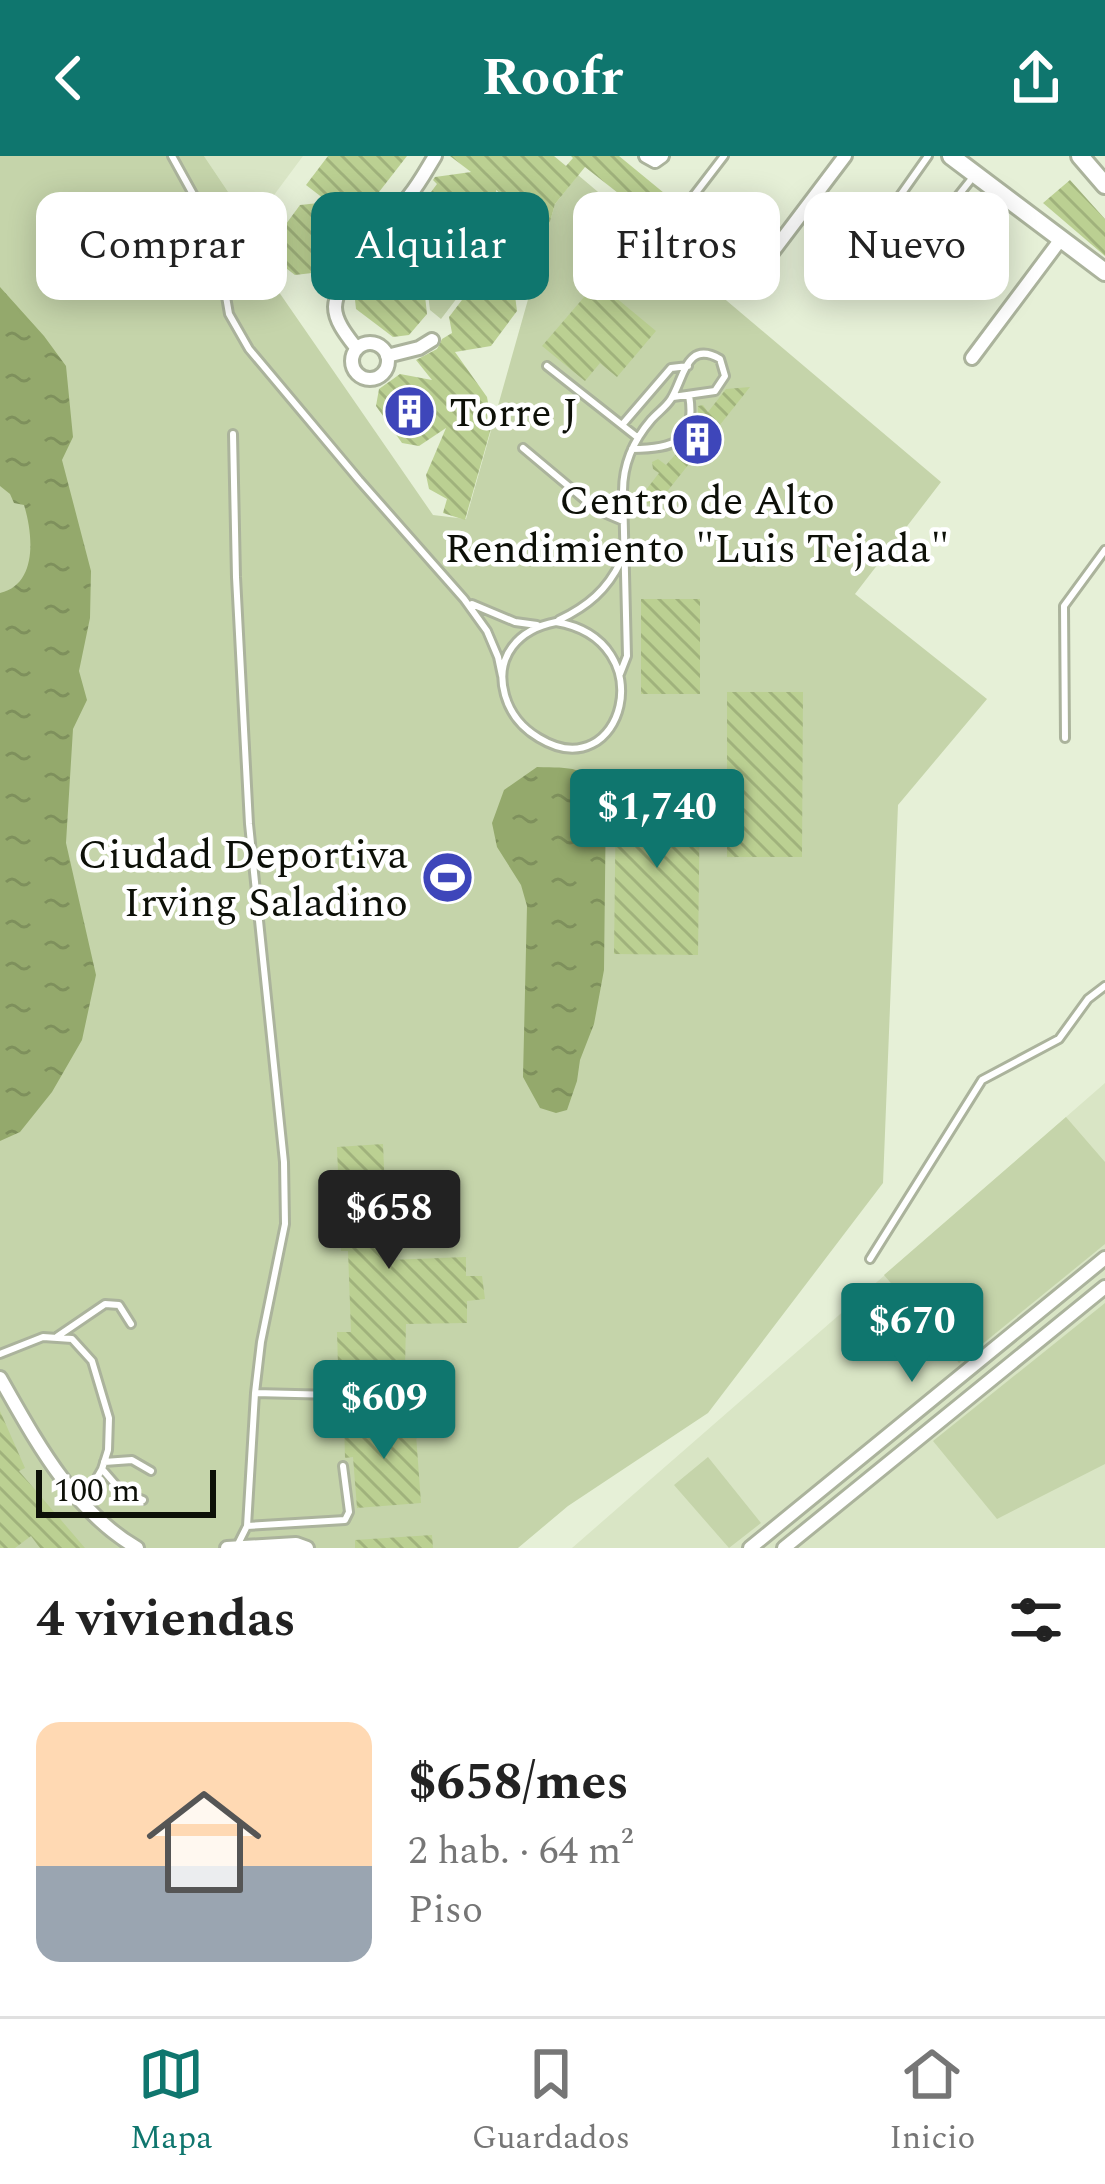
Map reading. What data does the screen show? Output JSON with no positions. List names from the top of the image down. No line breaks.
{"places":{"building":["Torre J","Centro de Alto Rendimiento \"Luis Tejada\""],"sports":["Ciudad Deportiva Irving Saladino"]},"scale_bar":"100 m","page":{"header":"Roofr","chip":["Comprar","Alquilar","Filtros","Nuevo"],"price":["$1,740","$658","$670","$609"],"scale":"100 m","heading":"4 viviendas","list":[{"name":"$658/mes","note":"2 hab. · 64 m² · Piso"}],"tabs":["Mapa","Guardados","Inicio"]}}
